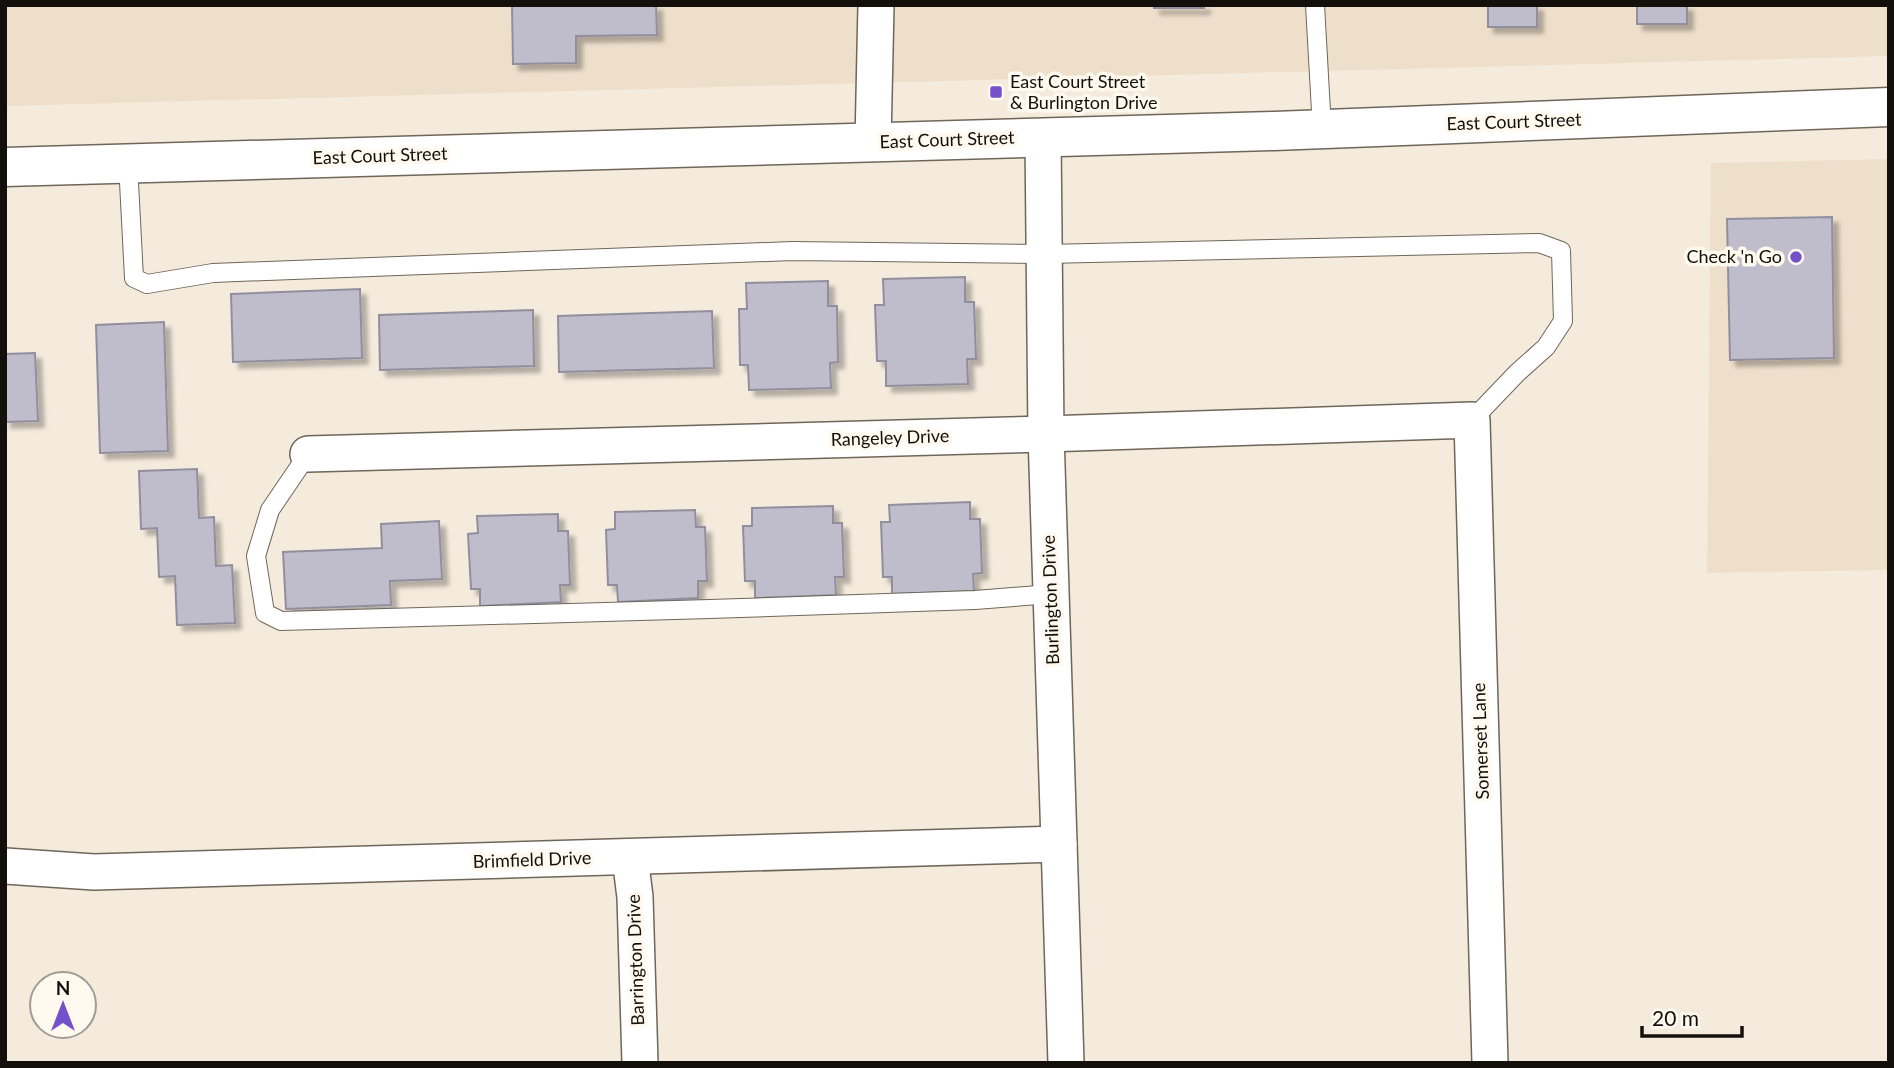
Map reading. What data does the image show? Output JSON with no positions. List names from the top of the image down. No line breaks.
{"streets":{"street":["East Court Street","Rangeley Drive","Burlington Drive","Somerset Lane","Brimfield Drive","Barrington Drive"]},"crossings":[["East Court Street","Burlington Drive"],["Rangeley Drive","Burlington Drive"],["Rangeley Drive","Somerset Lane"],["Burlington Drive","Brimfield Drive"],["Brimfield Drive","Barrington Drive"]],"places":{"transit":["East Court Street & Burlington Drive"],"other":["Check 'n Go"]},"scale_bar":"20 m","north":"top"}
